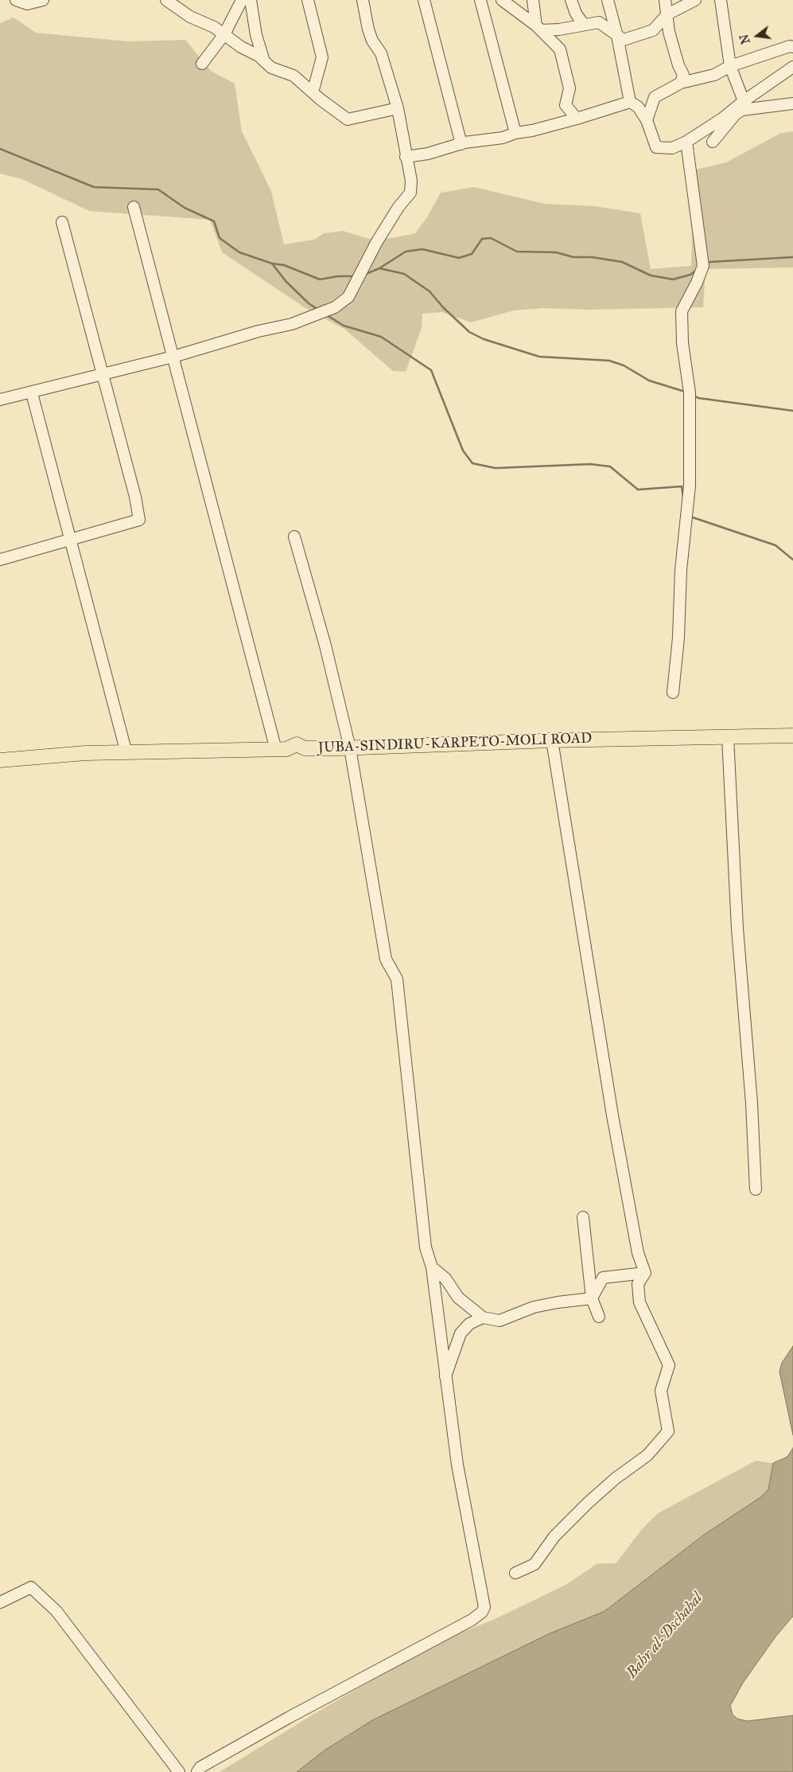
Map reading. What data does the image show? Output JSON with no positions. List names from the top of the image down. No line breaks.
{"streets":{"main road":["JUBA-SINDIRU-KARPETO-MOLI ROAD"]},"water":["Bahr al-Dschabal"],"north":"left"}
